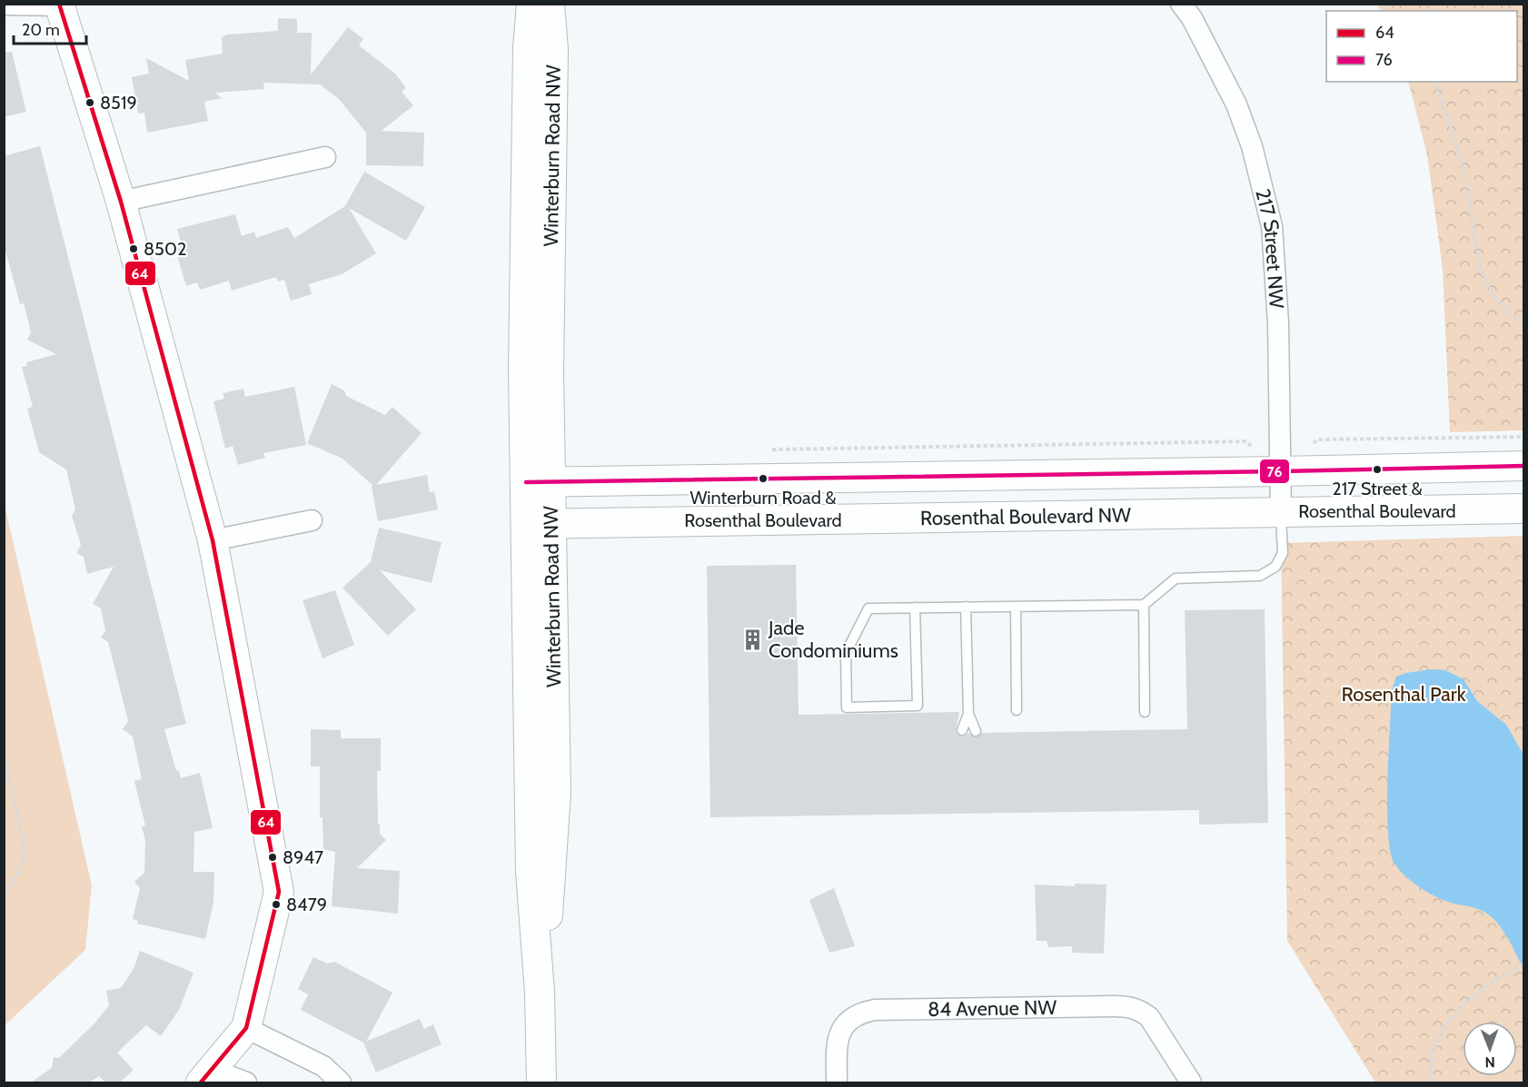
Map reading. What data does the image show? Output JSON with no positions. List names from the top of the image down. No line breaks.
{"streets":{"street":["Winterburn Road NW","217 Street NW","Rosenthal Boulevard NW","84 Avenue NW"]},"crossings":[["Winterburn Road NW","Rosenthal Boulevard NW"],["217 Street NW","Rosenthal Boulevard NW"]],"parks":["Rosenthal Park"],"places":{"other":["8519","8502","217 Street & Rosenthal Boulevard","Winterburn Road & Rosenthal Boulevard","8947","8479"],"building":["Jade Condominiums"]},"lines":["transit line 64","transit line 76"],"legend":["64","76"],"scale_bar":"20 m","north":"bottom"}
